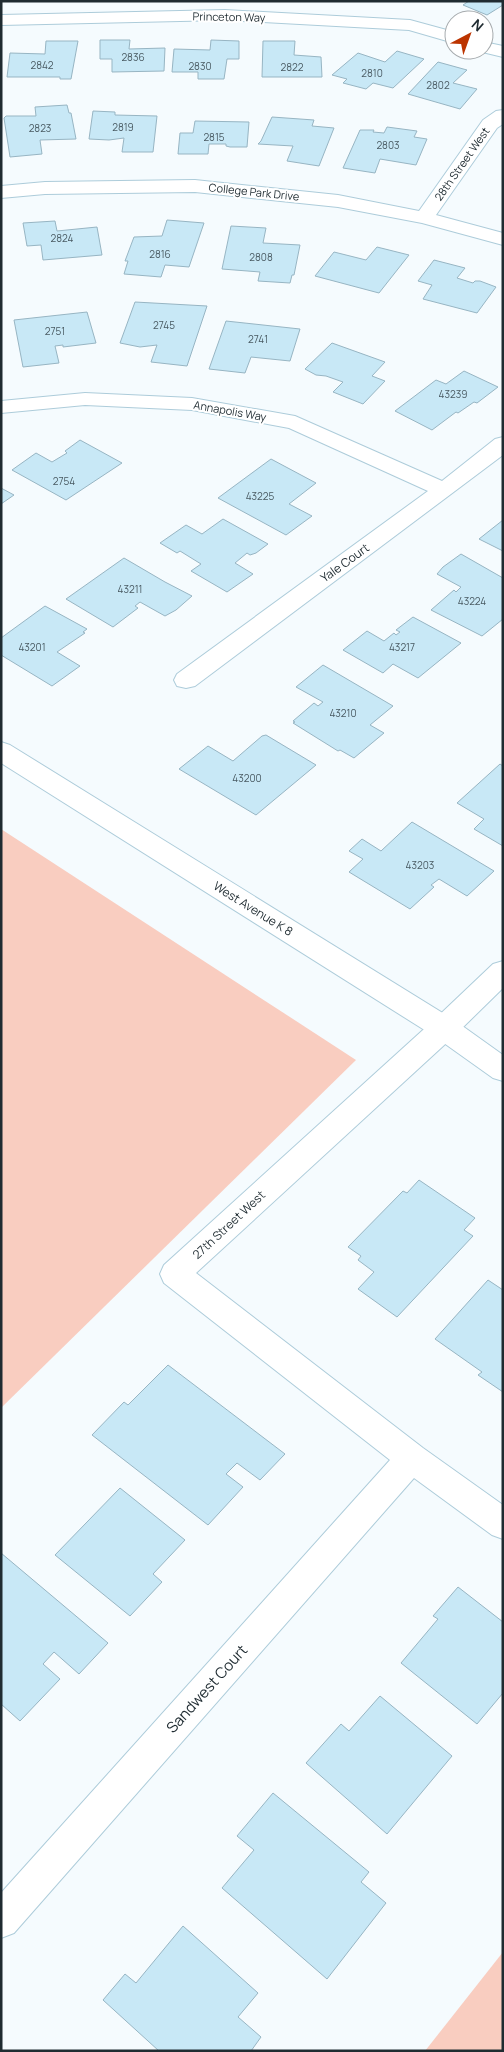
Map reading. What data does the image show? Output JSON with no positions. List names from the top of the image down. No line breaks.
{"streets":{"street":["Princeton Way","28th Street West","College Park Drive","Annapolis Way","Yale Court","West Avenue K 8","27th Street West","Sandwest Court"]},"crossings":[["28th Street West","College Park Drive"],["Annapolis Way","Yale Court"],["West Avenue K 8","27th Street West"],["27th Street West","Sandwest Court"]],"house_numbers":["2836","2842","2830","2822","2810","2802","2819","2823","2815","2803","2824","2816","2808","2745","2751","2741","43239","2754","43225","43211","43224","43201","43217","43210","43200","43203"],"north":"top right"}
